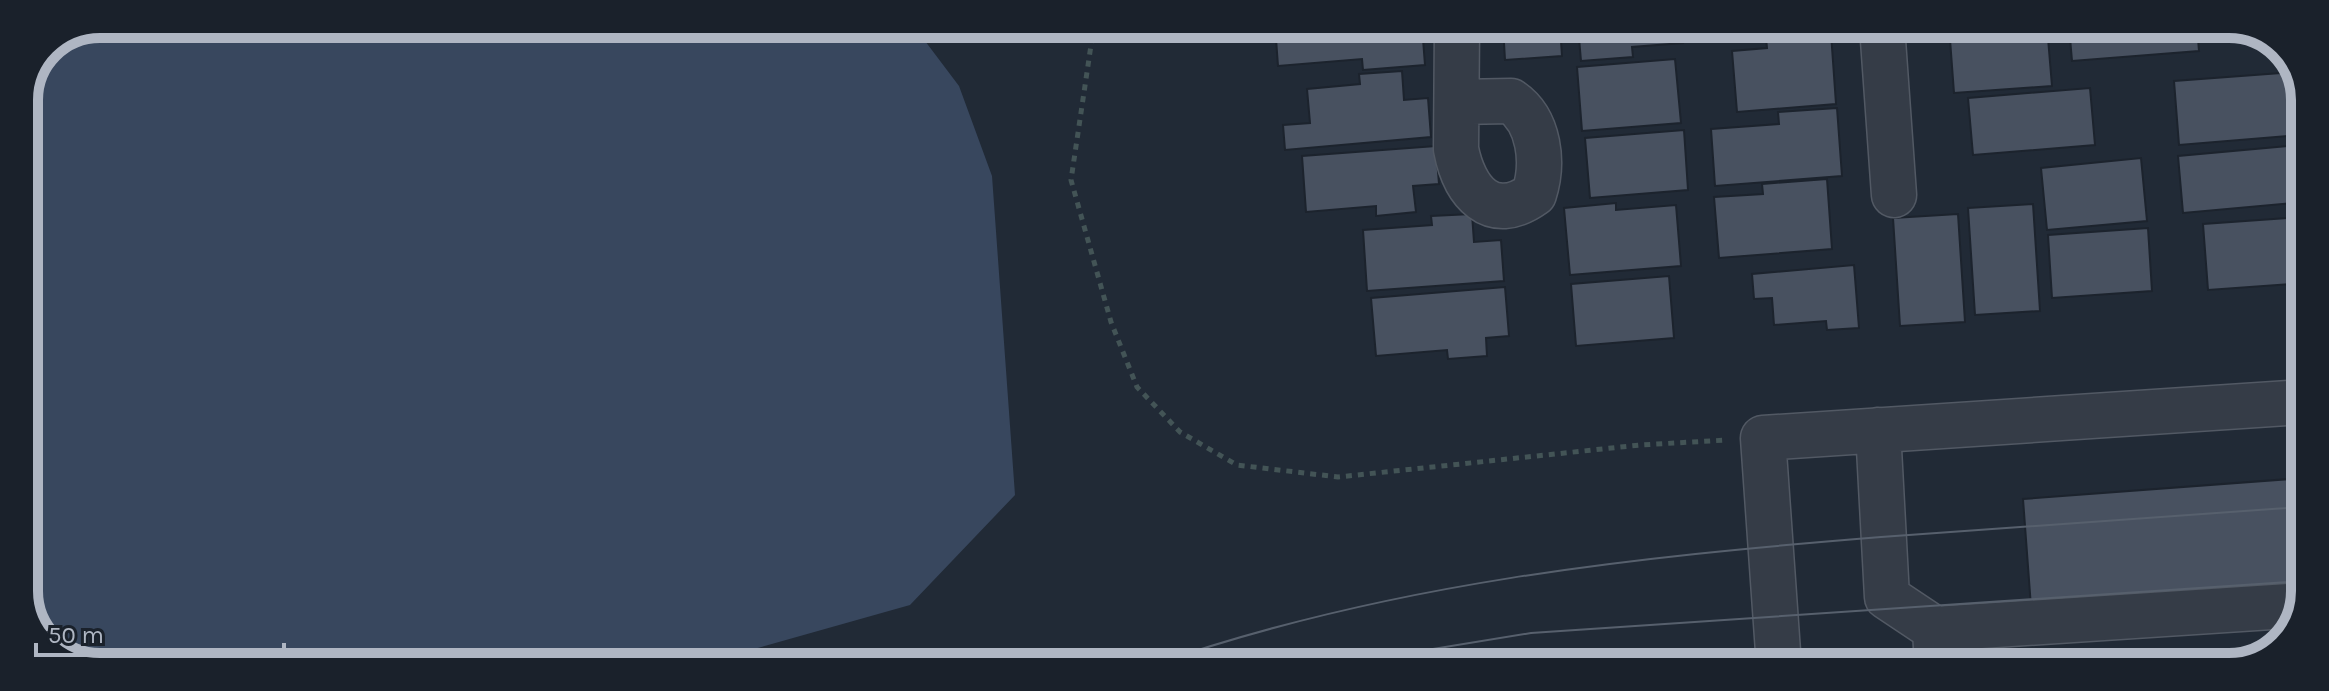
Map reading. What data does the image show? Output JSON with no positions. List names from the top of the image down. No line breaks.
{"scale_bar":"50 m"}
